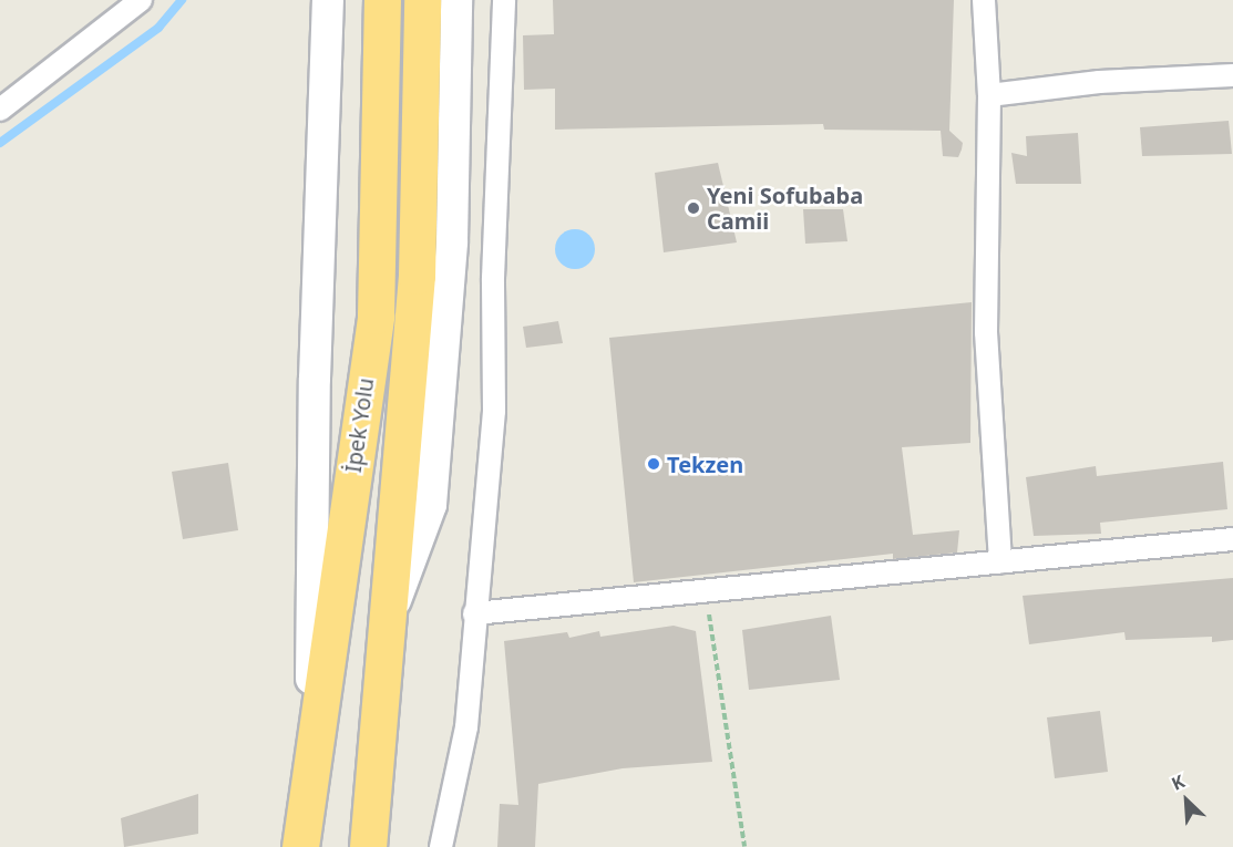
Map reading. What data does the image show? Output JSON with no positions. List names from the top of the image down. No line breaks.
{"streets":{"highway":["İpek Yolu"]},"places":["Yeni Sofubaba Camii","Tekzen"],"north":"top left"}
